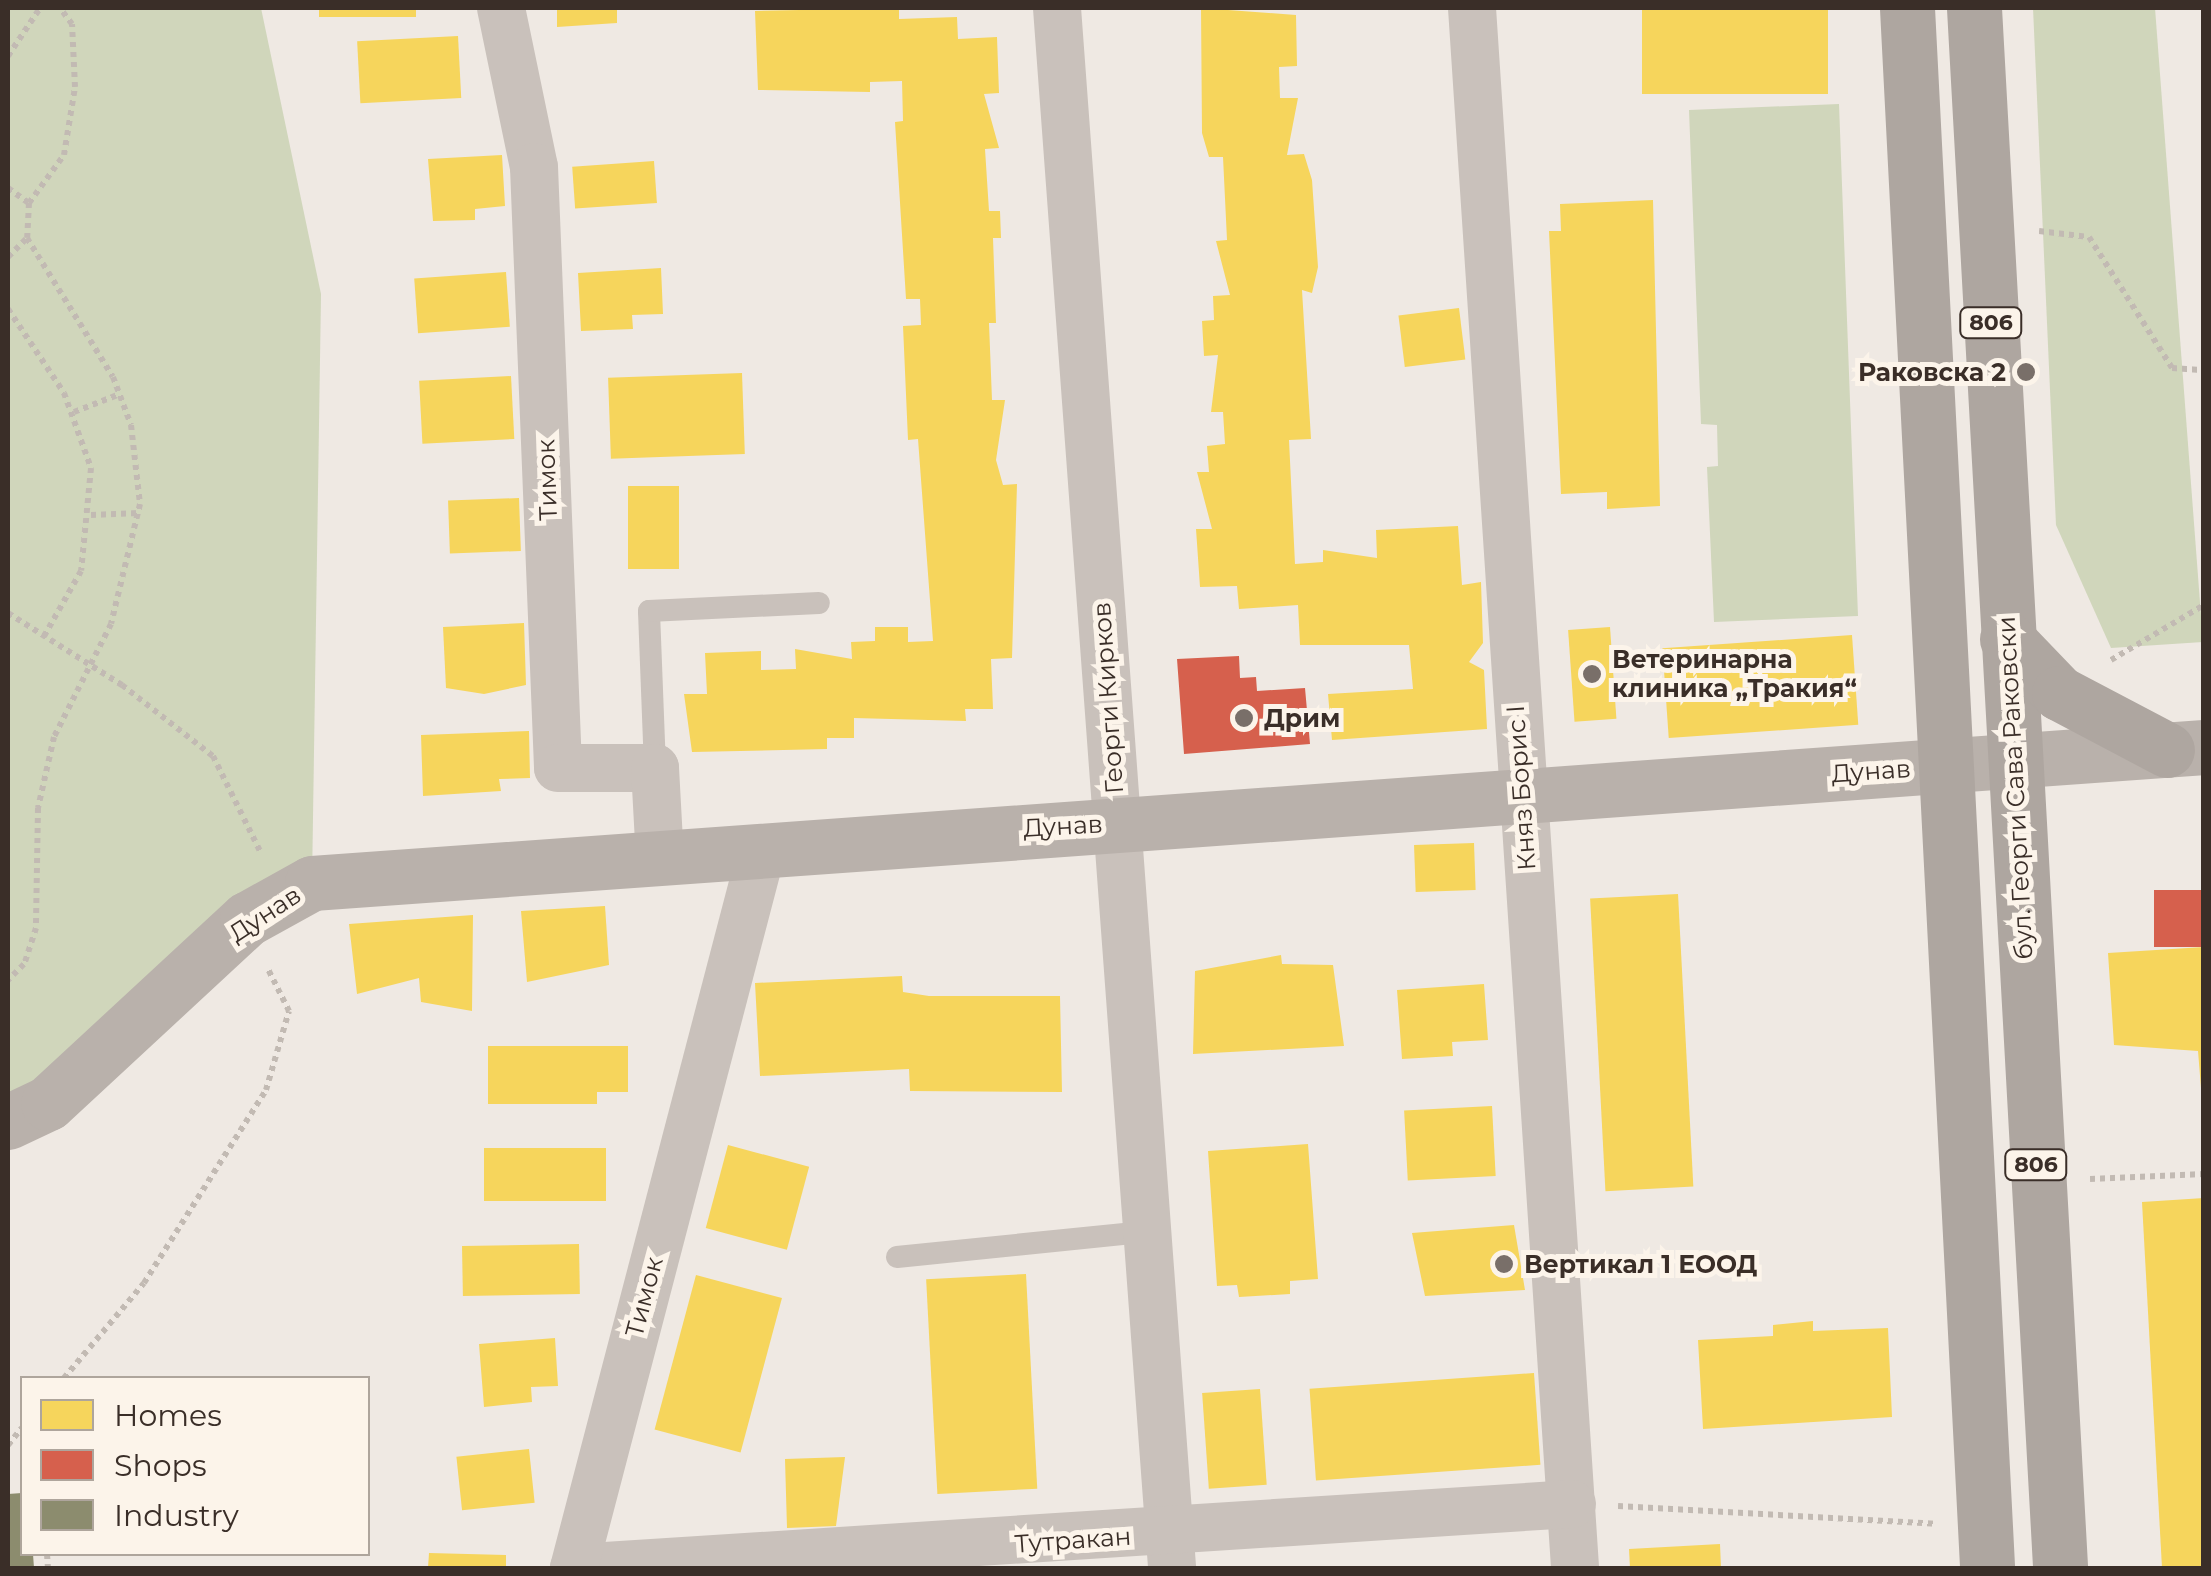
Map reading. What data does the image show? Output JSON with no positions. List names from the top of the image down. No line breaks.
{"streets":{"main road":["806","Дунав","бул. Георги Сава Раковски"],"street":["Тимок","Георги Кирков","Княз Борис I","Тутракан"]},"crossings":[["806","Дунав"],["Тимок","Дунав"],["Тимок","Тутракан"],["Георги Кирков","Дунав"],["Георги Кирков","Тутракан"],["Дунав","Княз Борис I"],["Дунав","бул. Георги Сава Раковски"],["Княз Борис I","Тутракан"]],"places":["Раковска 2","Ветеринарна клиника „Тракия“","Дрим","Вертикал 1 ЕООД"],"legend":["Homes","Shops","Industry"]}
